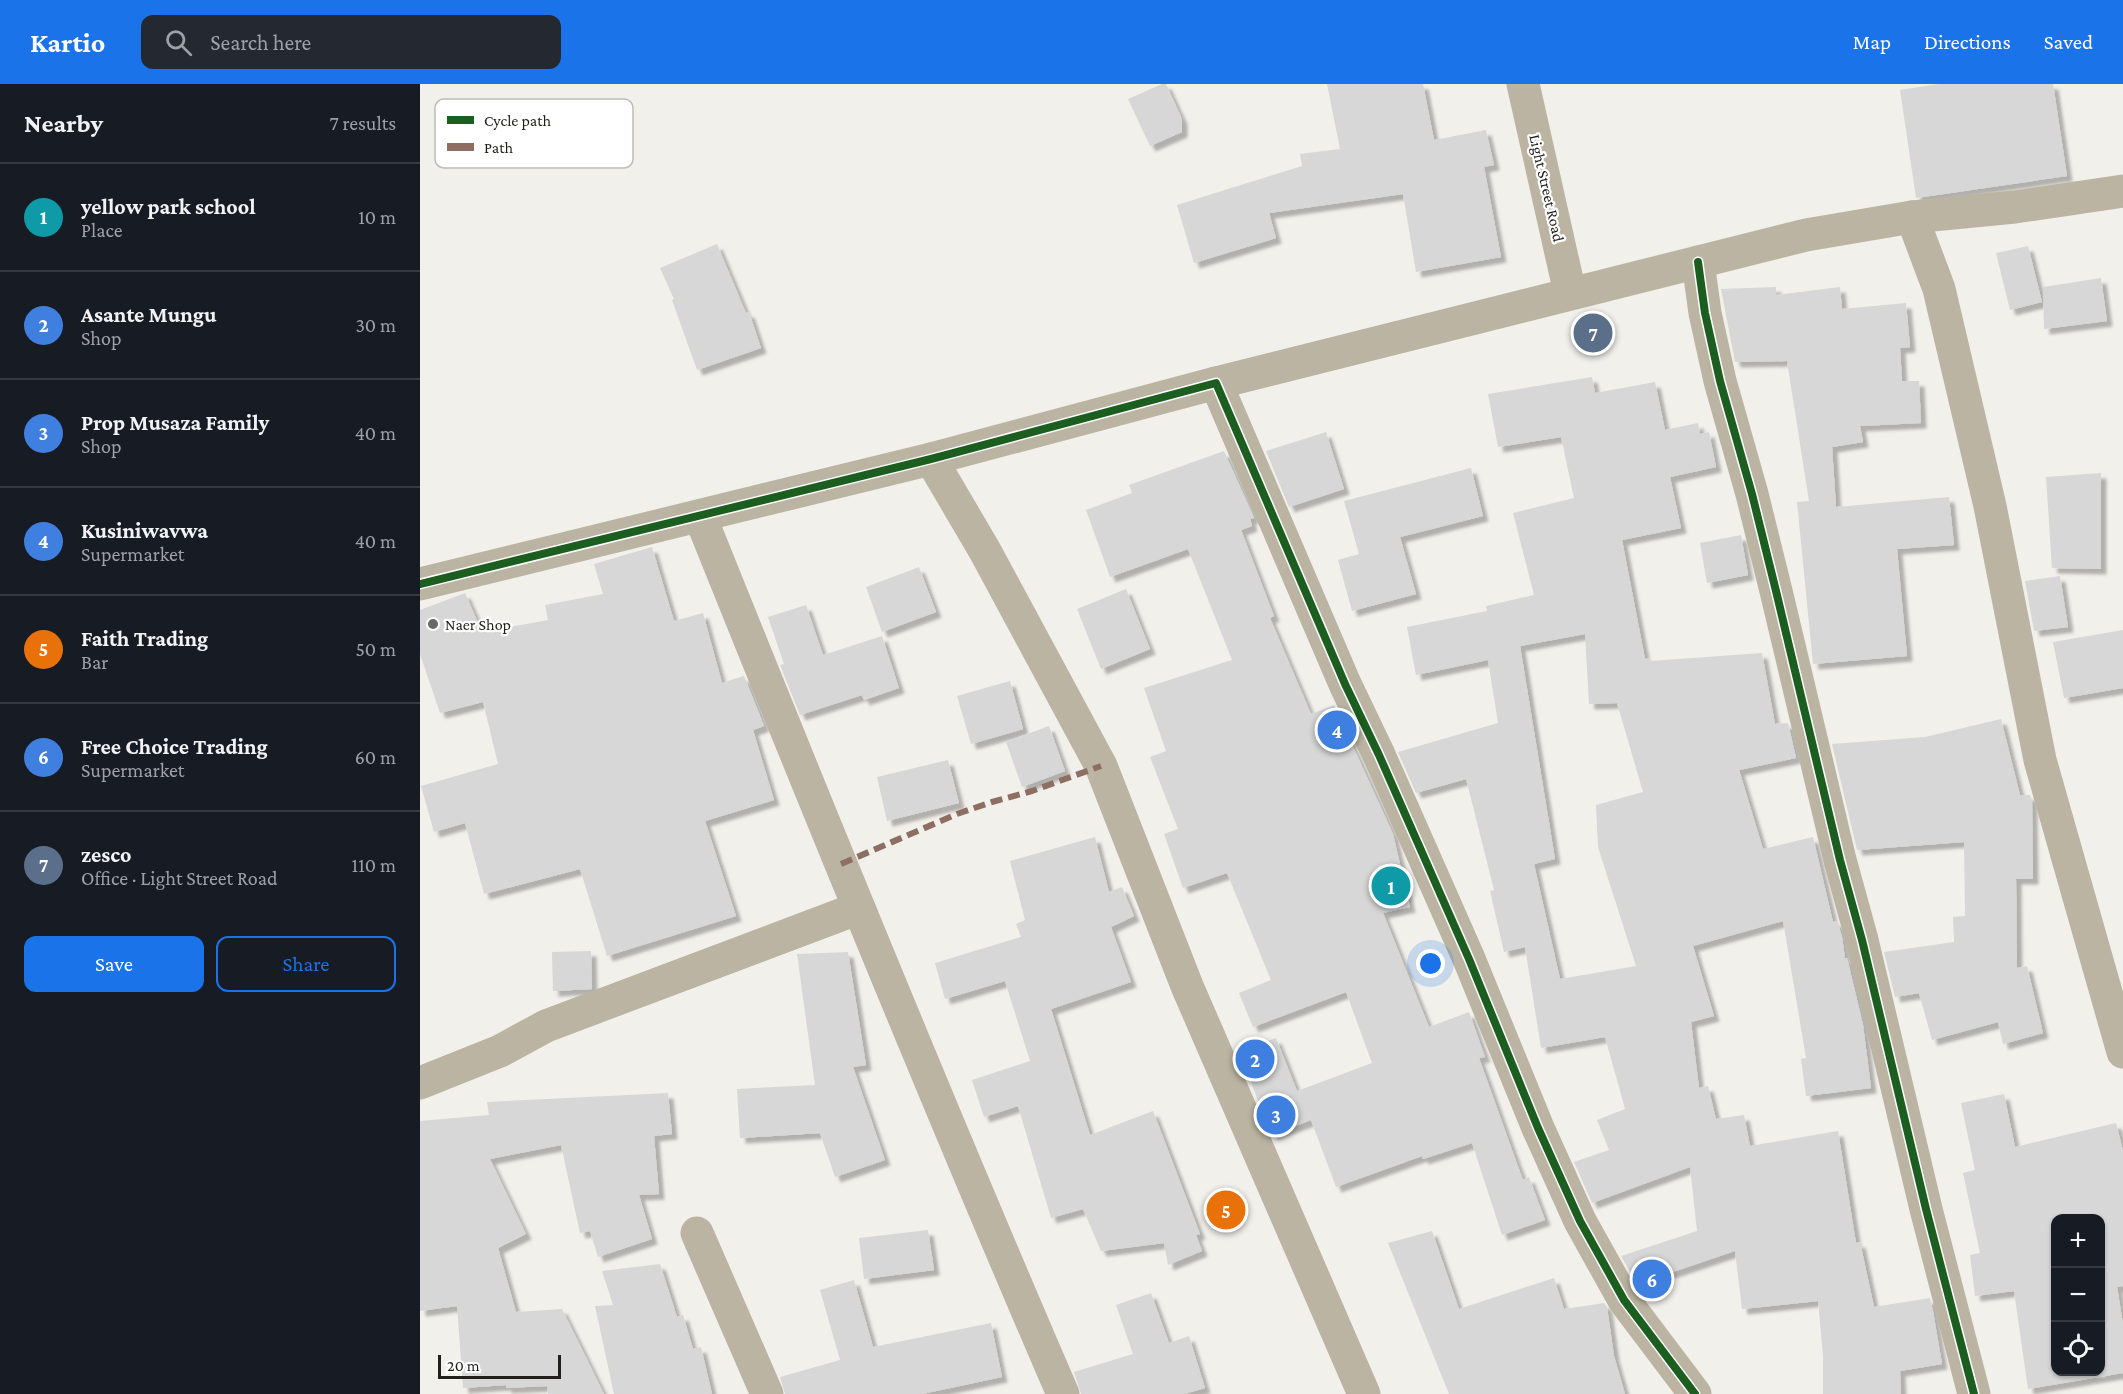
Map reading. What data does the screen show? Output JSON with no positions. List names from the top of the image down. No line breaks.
{"streets":{"street":["Light Street Road"]},"places":["Naer Shop"],"legend":["Cycle path","Path"],"scale_bar":"20 m","page":{"header":"Kartio","search":"Search here","nav":["Map","Directions","Saved"],"heading":["Nearby","7 results"],"list":[{"mark":"1","name":"yellow park school","note":"Place","value":"10 m"},{"mark":"2","name":"Asante Mungu","note":"Shop","value":"30 m"},{"mark":"3","name":"Prop Musaza Family","note":"Shop","value":"40 m"},{"mark":"4","name":"Kusiniwavwa","note":"Supermarket","value":"40 m"},{"mark":"5","name":"Faith Trading","note":"Bar","value":"50 m"},{"mark":"6","name":"Free Choice Trading","note":"Supermarket","value":"60 m"},{"mark":"7","name":"zesco","note":"Office · Light Street Road","value":"110 m"}],"pins":["7","4","1","2","3","5","6"],"buttons":["Save","Share"],"map_buttons":["+","−"],"scale":"20 m"}}
